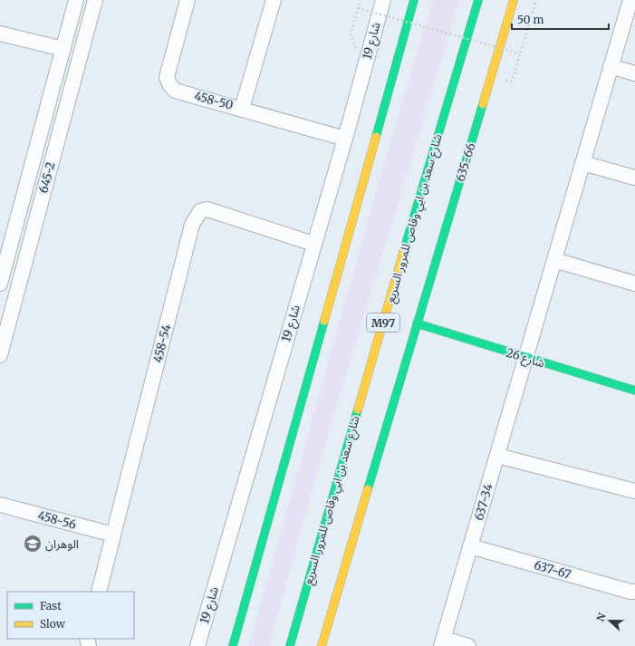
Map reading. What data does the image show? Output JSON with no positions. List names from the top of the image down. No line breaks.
{"streets":{"main road":["635-66","شارع سعد بن ابي وقاص للمرور السريع","M97","شارع 26"],"street":["شارع 19","458-50","645-2","458-54","637-34","458-56","637-67"]},"crossings":[["شارع 19","458-50"],["شارع 19","458-54"],["635-66","شارع 26"],["458-54","458-56"],["شارع 26","637-34"],["637-34","637-67"]],"places":{"school or university":["الوهران"]},"legend":["Fast","Slow"],"scale_bar":"50 m","north":"left"}
